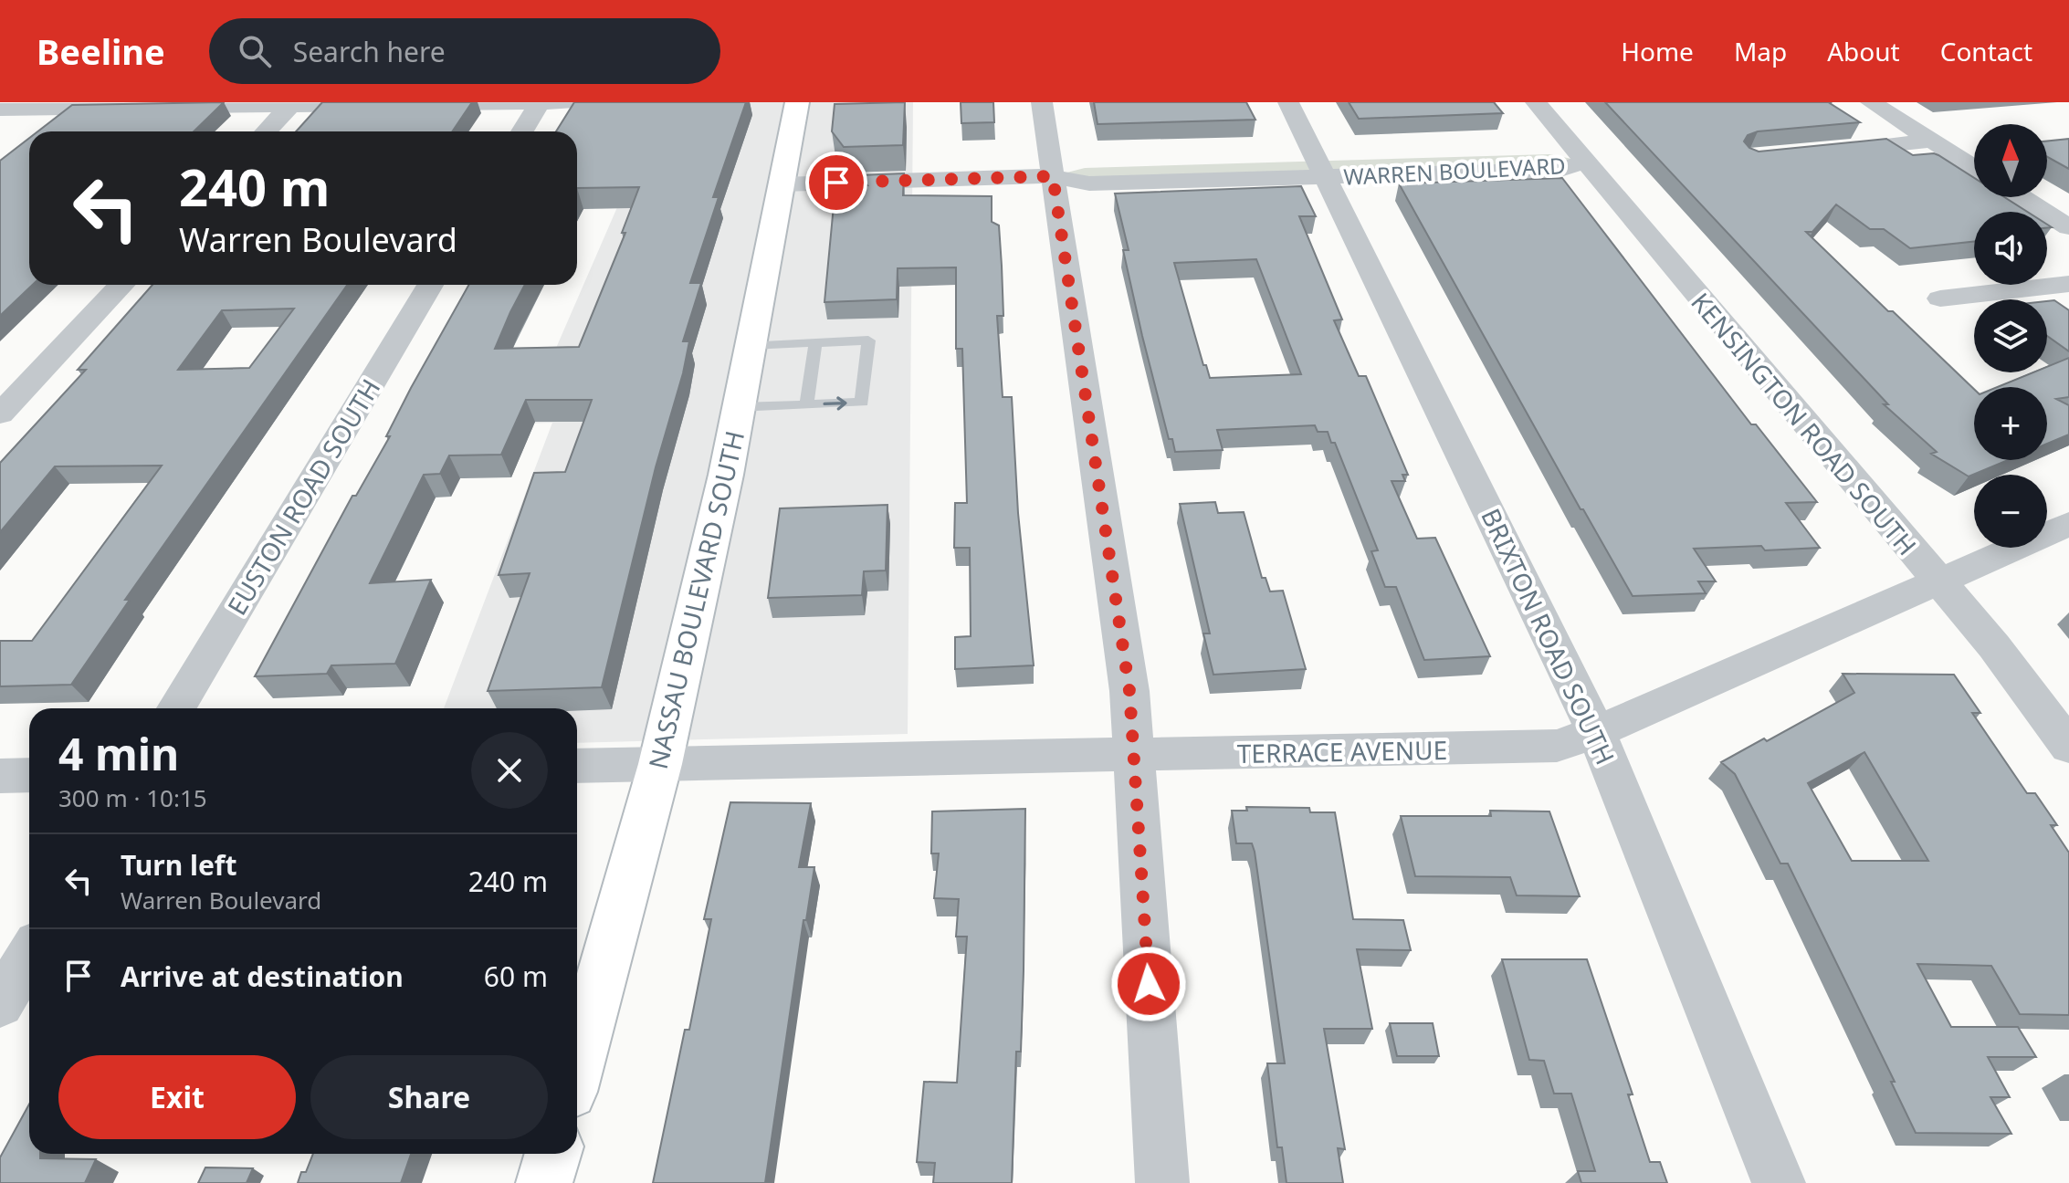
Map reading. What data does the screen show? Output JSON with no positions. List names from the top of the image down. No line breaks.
{"streets":{"main road":["NASSAU BOULEVARD SOUTH"],"street":["WARREN BOULEVARD","KENSINGTON ROAD SOUTH","EUSTON ROAD SOUTH","BRIXTON ROAD SOUTH","TERRACE AVENUE"]},"crossings":[["WARREN BOULEVARD","KENSINGTON ROAD SOUTH"],["WARREN BOULEVARD","NASSAU BOULEVARD SOUTH"],["WARREN BOULEVARD","BRIXTON ROAD SOUTH"],["KENSINGTON ROAD SOUTH","TERRACE AVENUE"],["NASSAU BOULEVARD SOUTH","TERRACE AVENUE"],["BRIXTON ROAD SOUTH","TERRACE AVENUE"]],"north":"top","page":{"header":"Beeline","search":"Search here","nav":["Home","Map","About","Contact"],"map_buttons":["+","−"],"turn":["240 m","Warren Boulevard"],"heading":["4 min","300 m · 10:15"],"list":[{"name":"Turn left","note":"Warren Boulevard","value":"240 m"},{"name":"Arrive at destination","value":"60 m"}],"buttons":["Exit","Share"]}}
